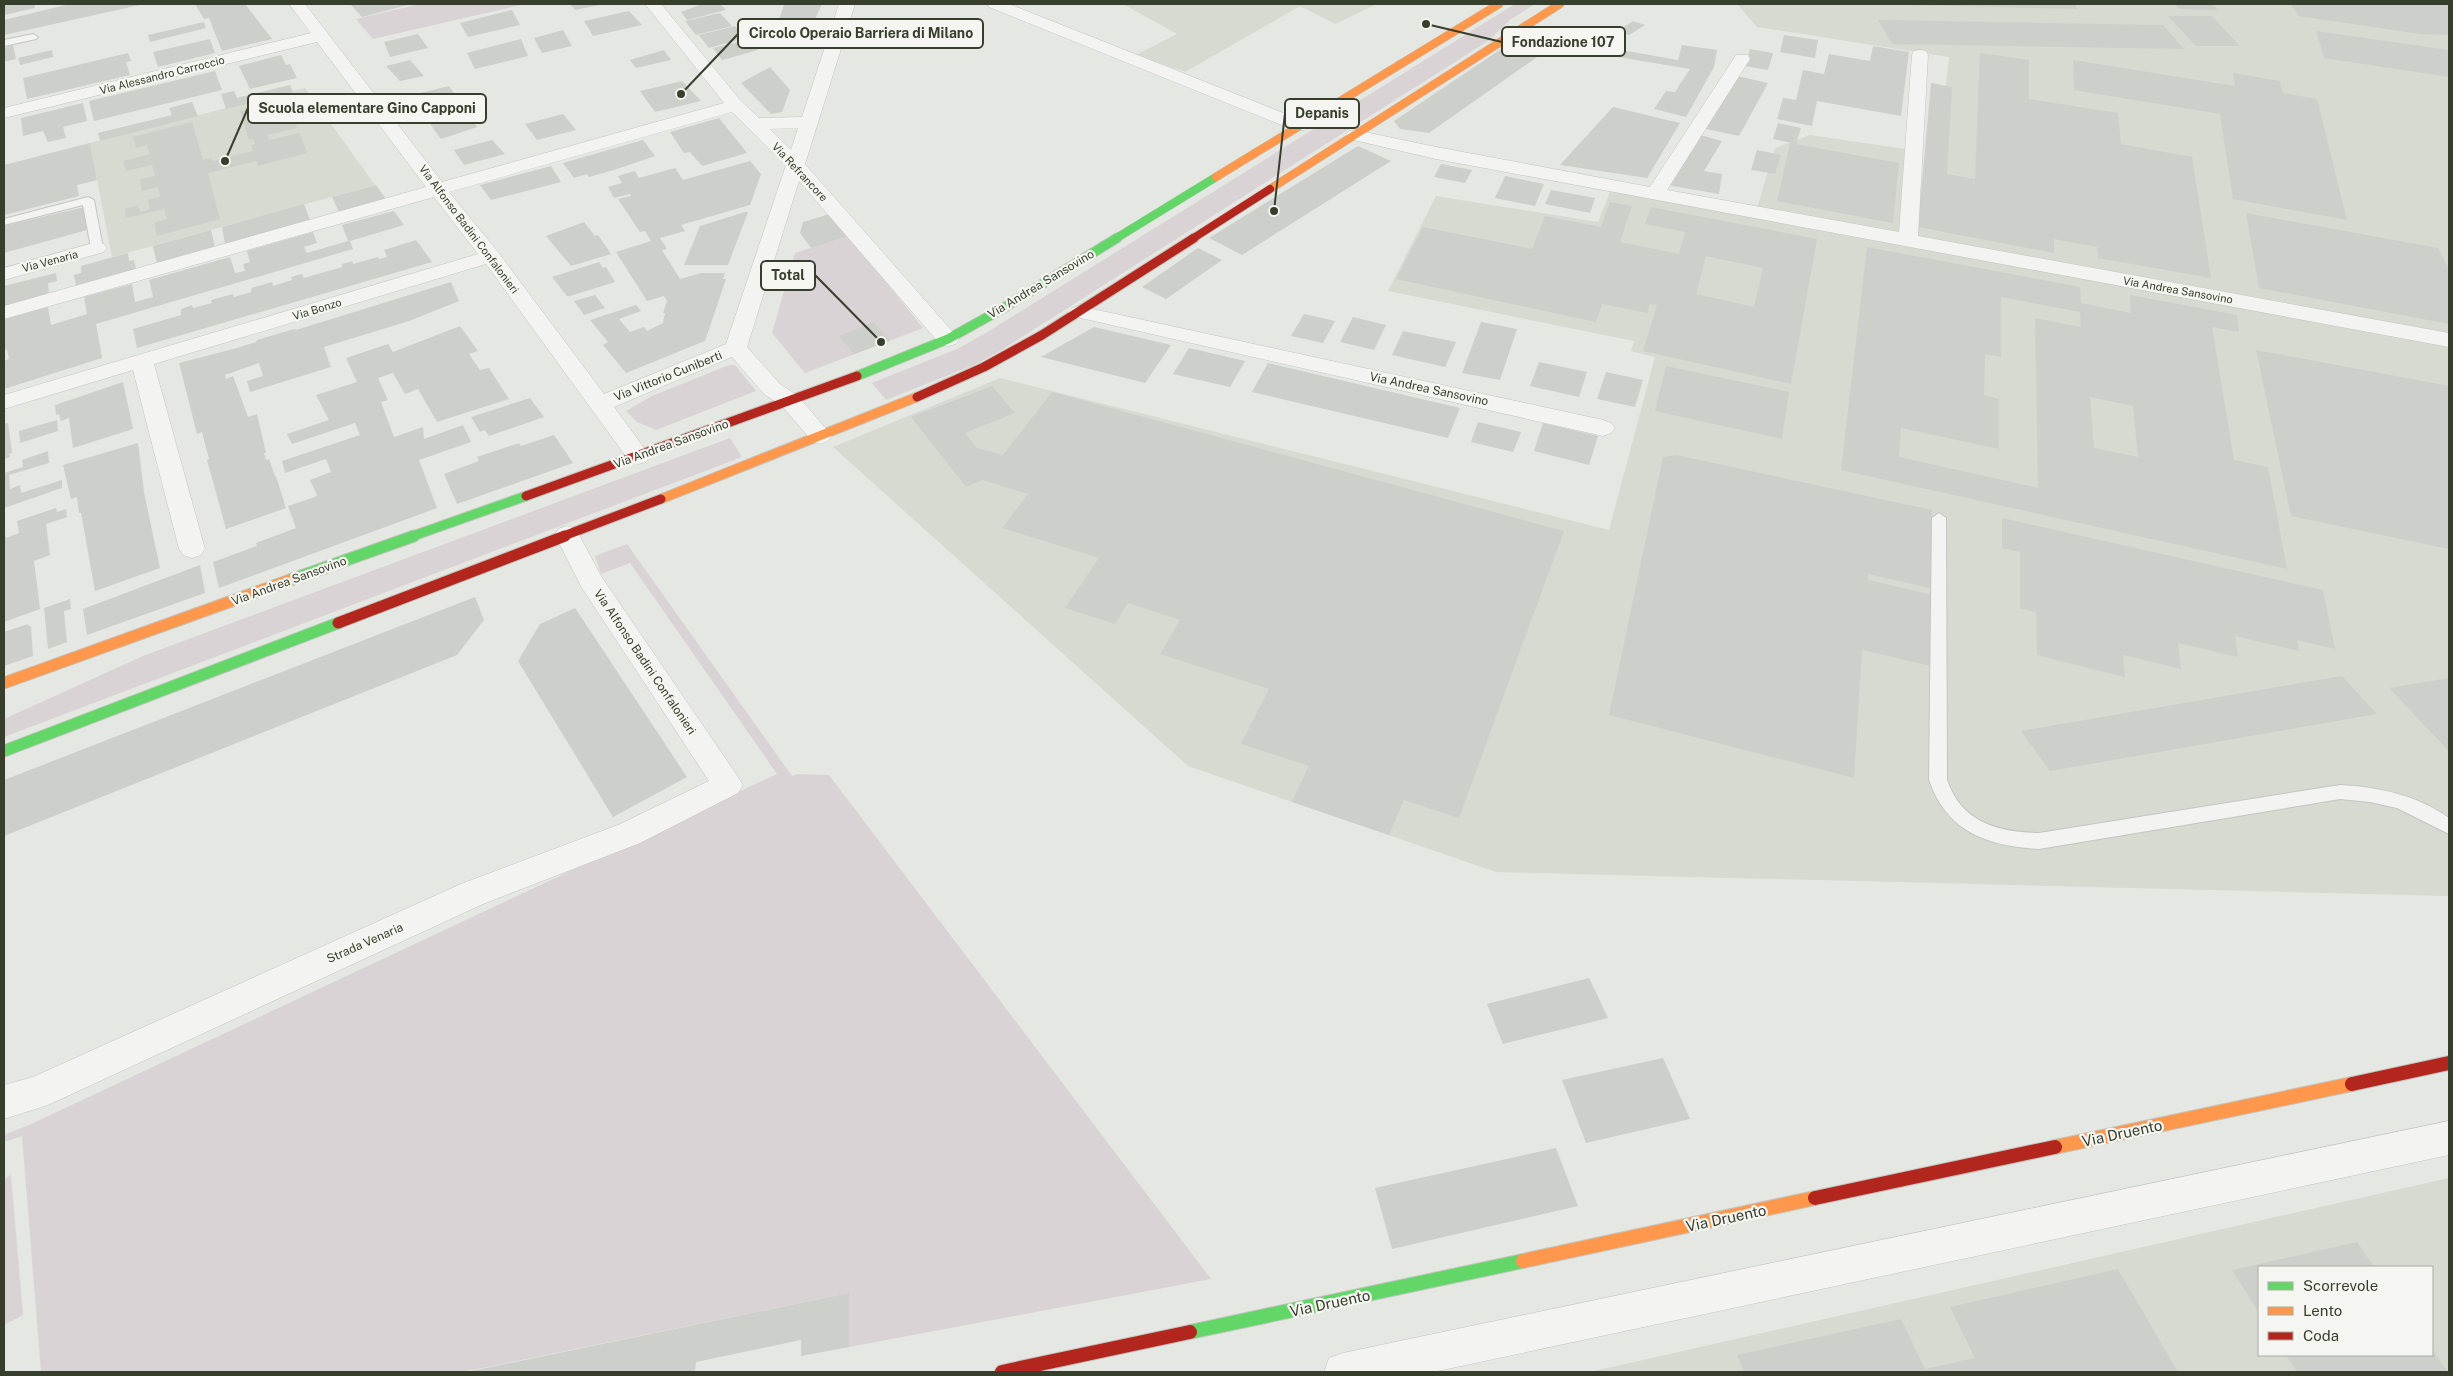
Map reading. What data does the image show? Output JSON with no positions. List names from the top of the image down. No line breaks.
{"streets":{"main road":["Via Andrea Sansovino","Via Druento"],"street":["Via Alessandro Carroccio","Via Refrancore","Via Alfonso Badini Confalonieri","Via Venaria","Via Bonzo","Via Vittorio Cuniberti","Strada Venaria"]},"crossings":[["Via Alessandro Carroccio","Via Alfonso Badini Confalonieri"],["Via Refrancore","Via Andrea Sansovino"],["Via Refrancore","Via Vittorio Cuniberti"],["Via Alfonso Badini Confalonieri","Via Andrea Sansovino"],["Via Alfonso Badini Confalonieri","Via Bonzo"],["Via Alfonso Badini Confalonieri","Via Vittorio Cuniberti"],["Via Alfonso Badini Confalonieri","Strada Venaria"],["Via Andrea Sansovino","Via Vittorio Cuniberti"]],"places":["Fondazione 107","Circolo Operaio Barriera di Milano","Scuola elementare Gino Capponi","Depanis","Total"],"legend":["Scorrevole","Lento","Coda"]}
